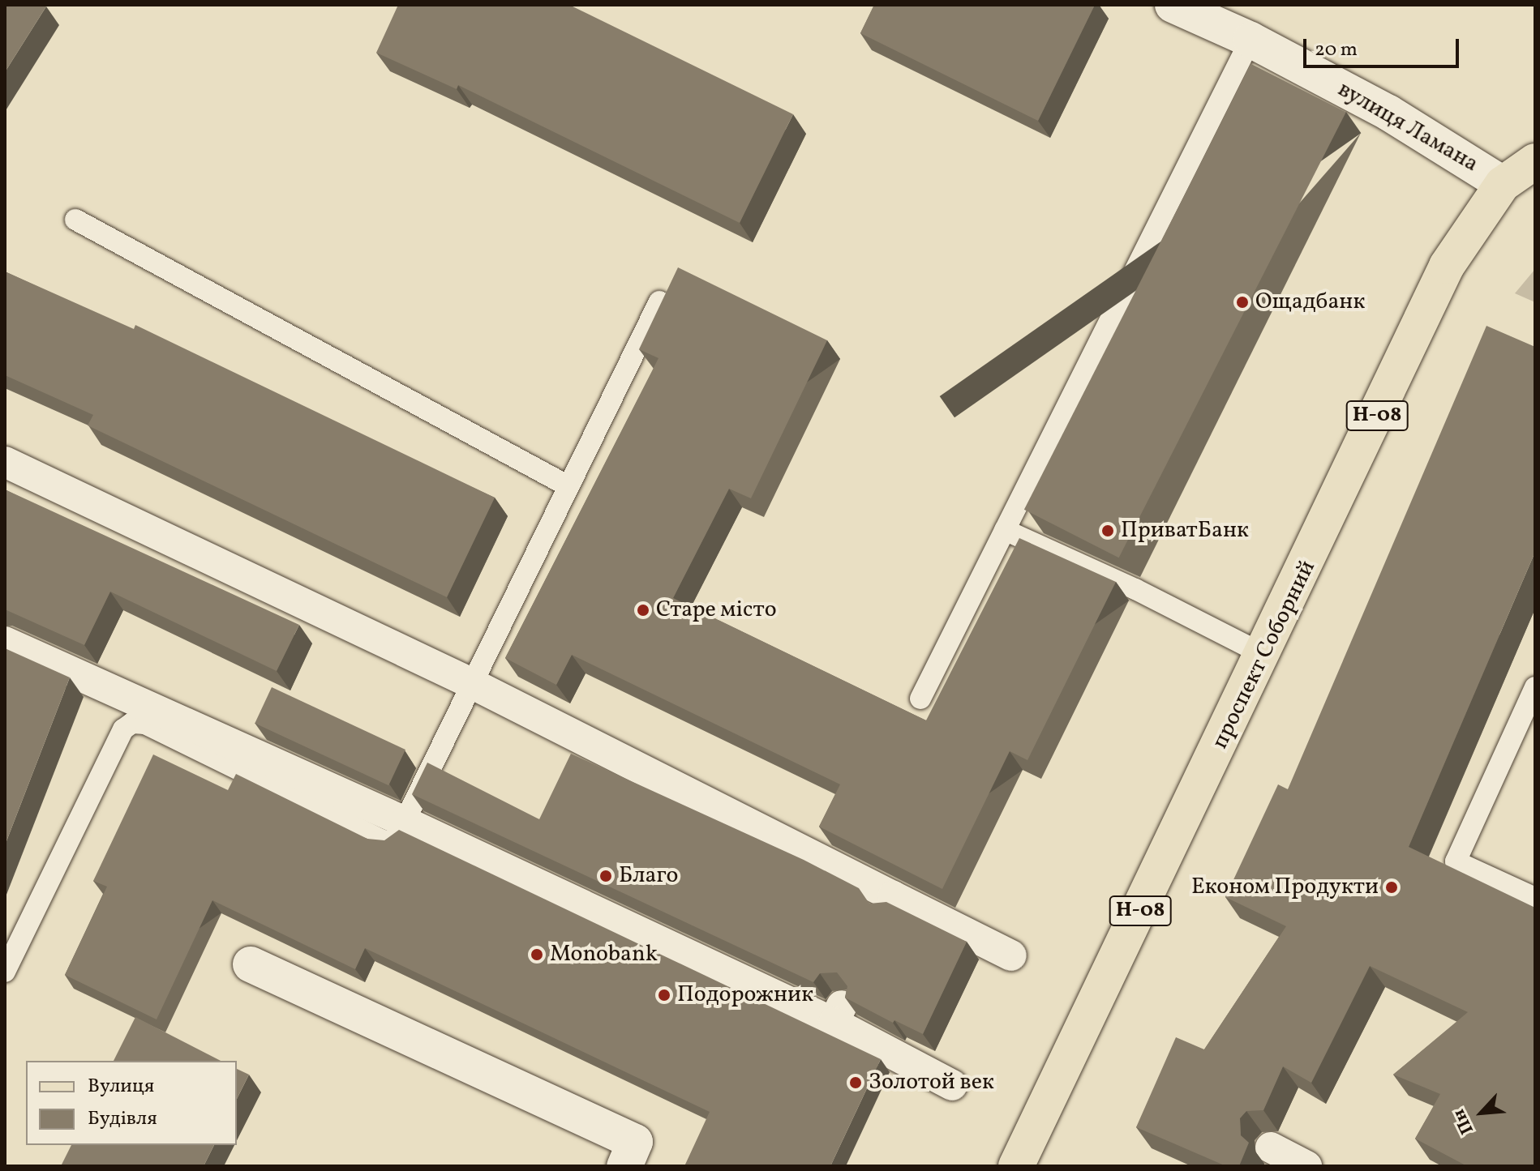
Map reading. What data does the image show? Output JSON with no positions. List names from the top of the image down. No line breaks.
{"streets":{"main road":["Н-08","проспект Соборний"],"street":["вулиця Ламана"]},"crossings":[["вулиця Ламана","проспект Соборний"]],"places":["Ощадбанк","ПриватБанк","Старе мiсто","Благо","Економ Продукти","Monobank","Подорожник","Золотой век"],"legend":["Вулиця","Будівля"],"scale_bar":"20 m","north":"bottom left"}
